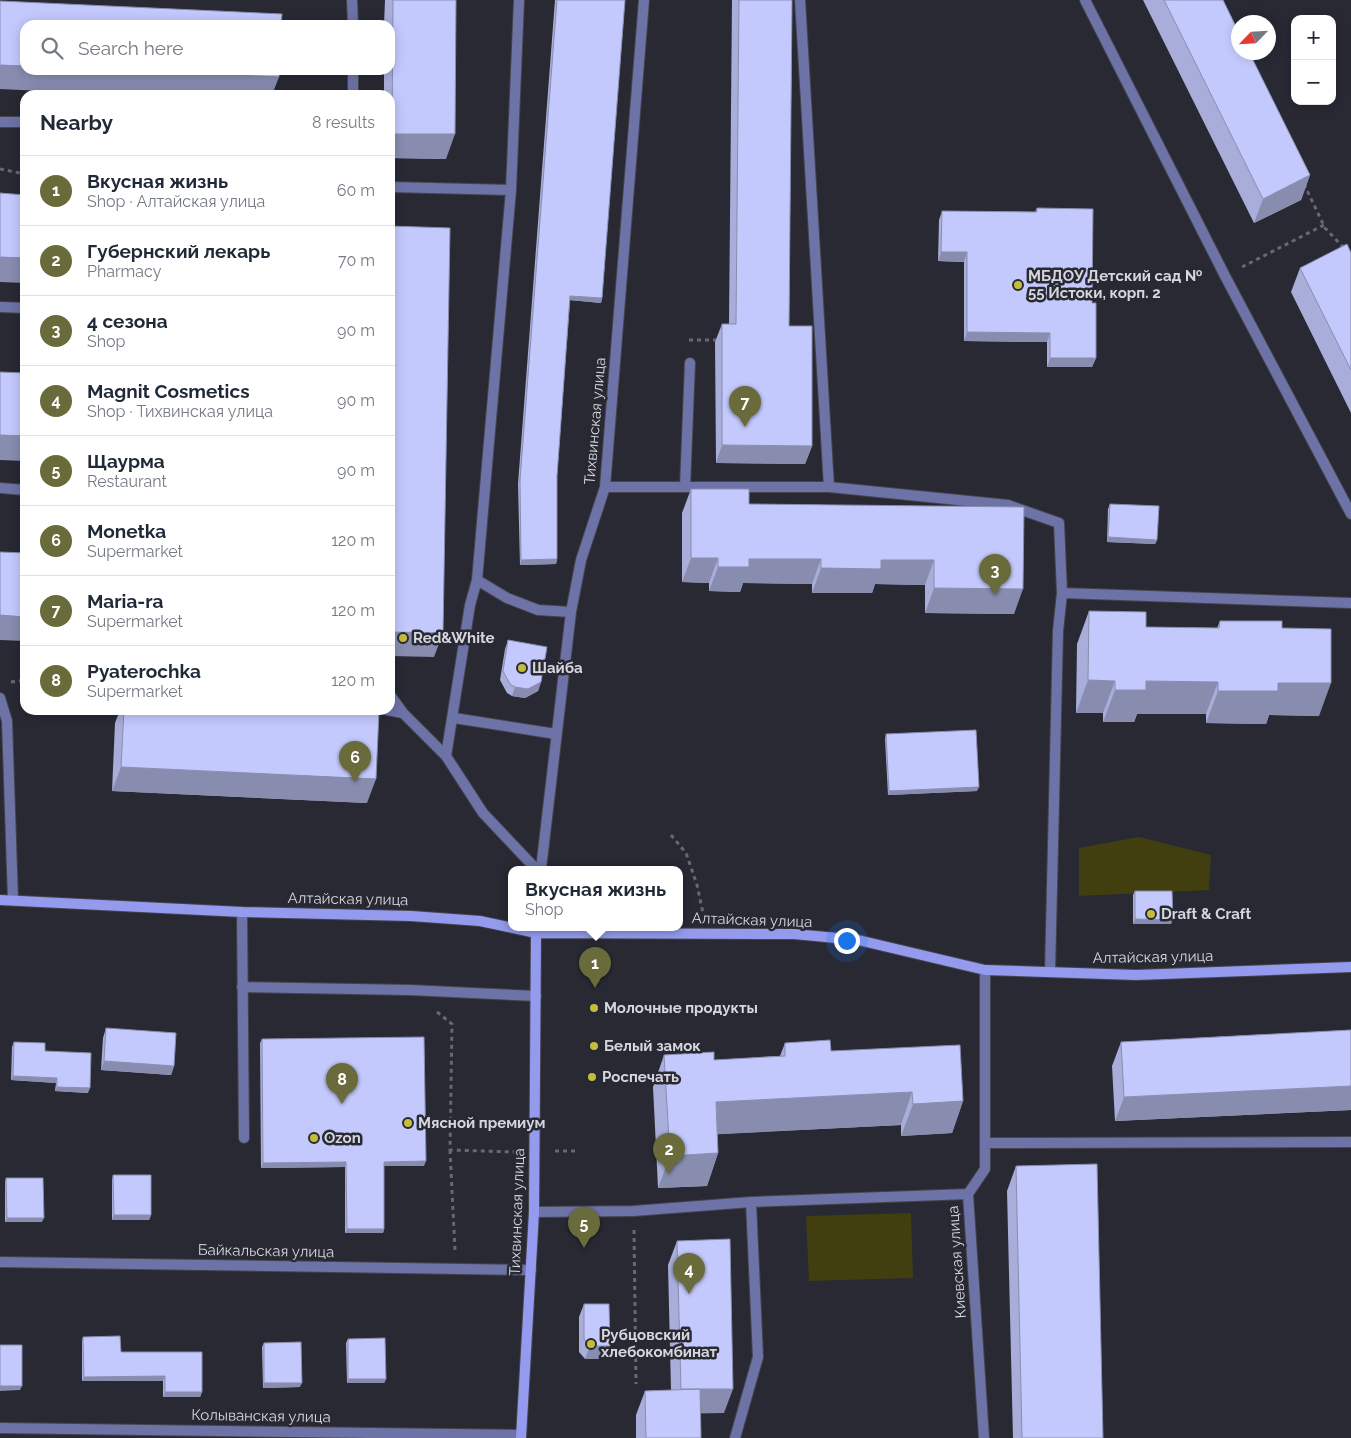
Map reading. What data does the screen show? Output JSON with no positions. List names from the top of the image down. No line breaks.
{"streets":{"main road":["Тихвинская улица","Алтайская улица"],"street":["Байкальская улица","Киевская улица","Колыванская улица"]},"crossings":[["Тихвинская улица","Байкальская улица"],["Тихвинская улица","Колыванская улица"],["Алтайская улица","Киевская улица"]],"places":["МБДОУ Детский сад № 55 Истоки, корп. 2","Red&White","Шайба","Draft & Craft","Молочные продукты","Белый замок","Роспечать","Мясной премиум","Ozon","Рубцовский хлебокомбинат"],"north":"bottom left","page":{"map_buttons":["+","−"],"search":"Search here","heading":["Nearby","8 results"],"list":[{"mark":"1","name":"Вкусная жизнь","note":"Shop · Алтайская улица","value":"60 m"},{"mark":"2","name":"Губернский лекарь","note":"Pharmacy","value":"70 m"},{"mark":"3","name":"4 сезона","note":"Shop","value":"90 m"},{"mark":"4","name":"Magnit Cosmetics","note":"Shop · Тихвинская улица","value":"90 m"},{"mark":"5","name":"Щаурма","note":"Restaurant","value":"90 m"},{"mark":"6","name":"Monetka","note":"Supermarket","value":"120 m"},{"mark":"7","name":"Maria-ra","note":"Supermarket","value":"120 m"},{"mark":"8","name":"Pyaterochka","note":"Supermarket","value":"120 m"}],"pins":["7","3","6","1","8","2","5","4"],"popup":["Вкусная жизнь","Shop"]}}
